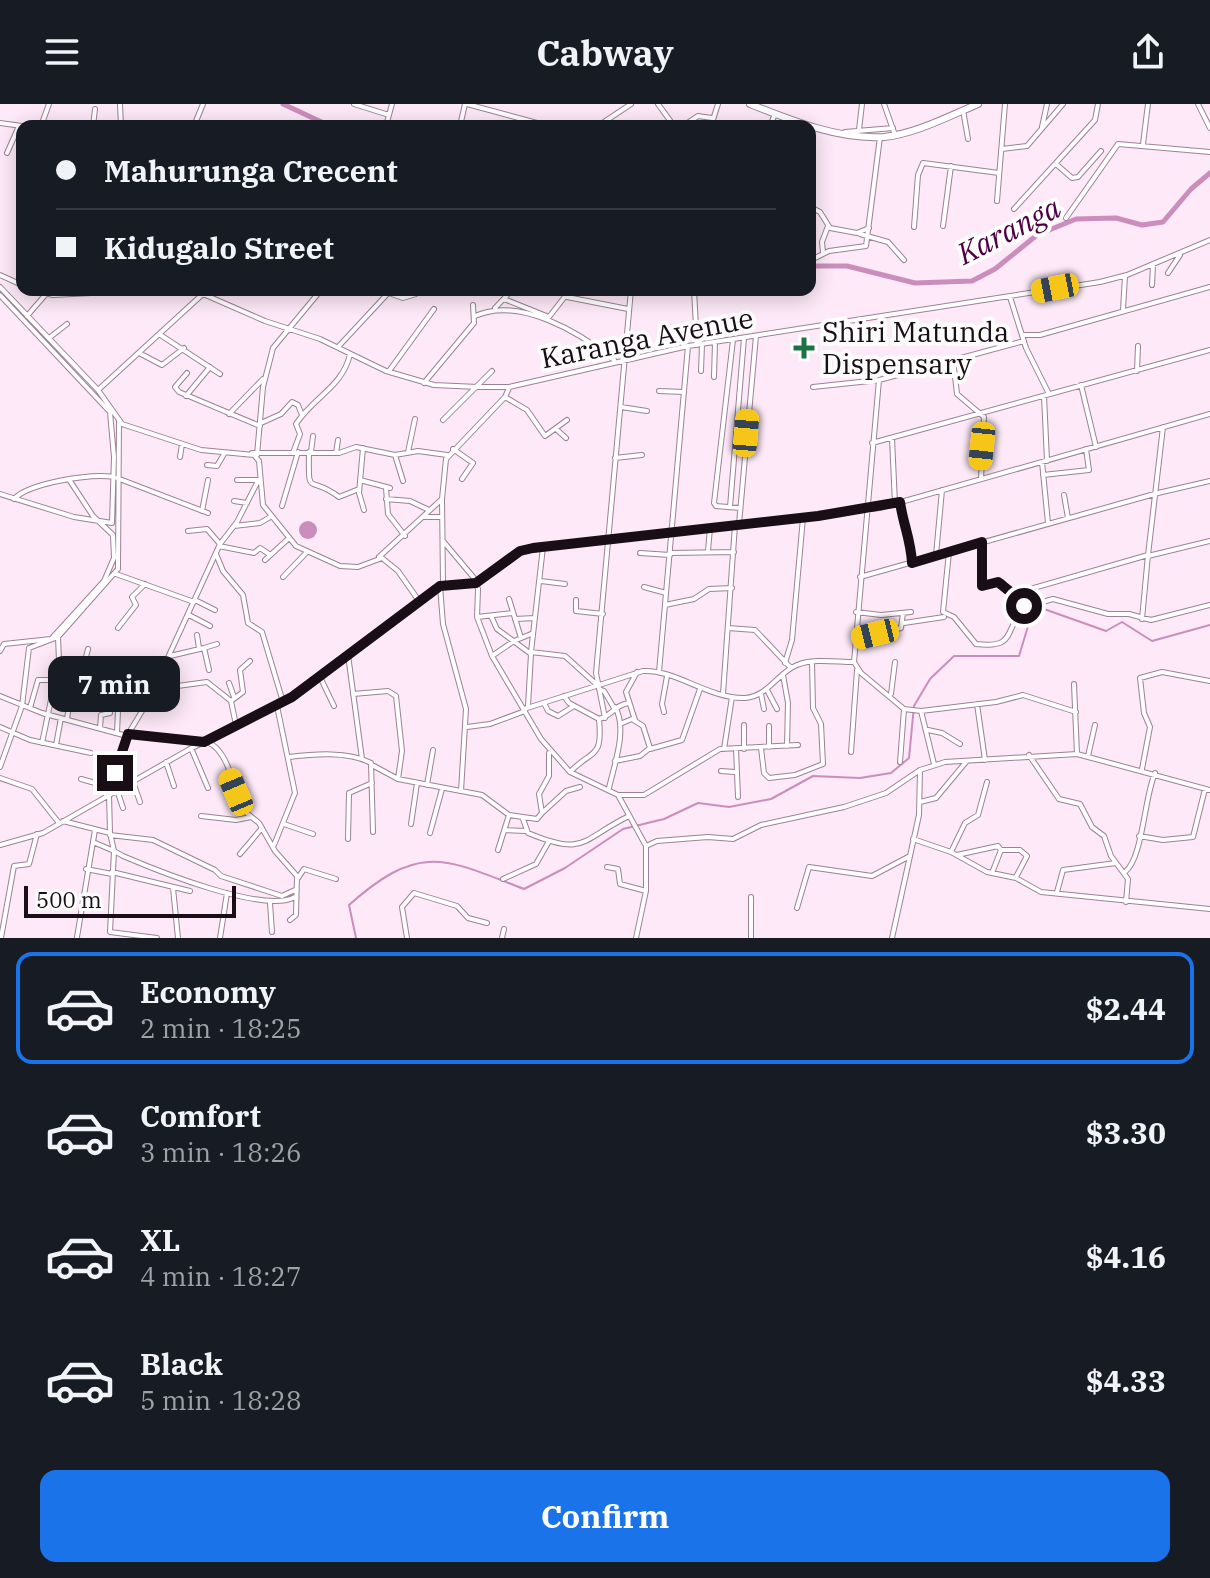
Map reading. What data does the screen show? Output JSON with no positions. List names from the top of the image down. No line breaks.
{"streets":{"street":["Karanga Avenue"]},"water":["Karanga"],"places":{"health":["Shiri Matunda Dispensary"]},"scale_bar":"500 m","page":{"header":"Cabway","banner":["Mahurunga Crecent","Kidugalo Street"],"bubble":"7 min","scale":"500 m","list":[{"name":"Economy","note":"2 min · 18:25","value":"$2.44"},{"name":"Comfort","note":"3 min · 18:26","value":"$3.30"},{"name":"XL","note":"4 min · 18:27","value":"$4.16"},{"name":"Black","note":"5 min · 18:28","value":"$4.33"}],"buttons":"Confirm"}}
